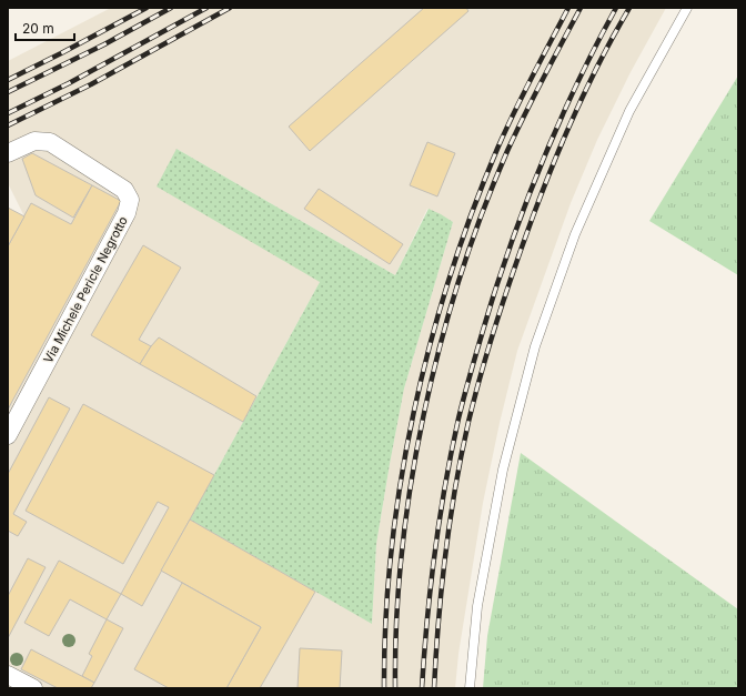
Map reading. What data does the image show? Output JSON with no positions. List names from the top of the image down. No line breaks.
{"streets":{"street":["Via Michele Pericle Negrotto"]},"scale_bar":"20 m"}
